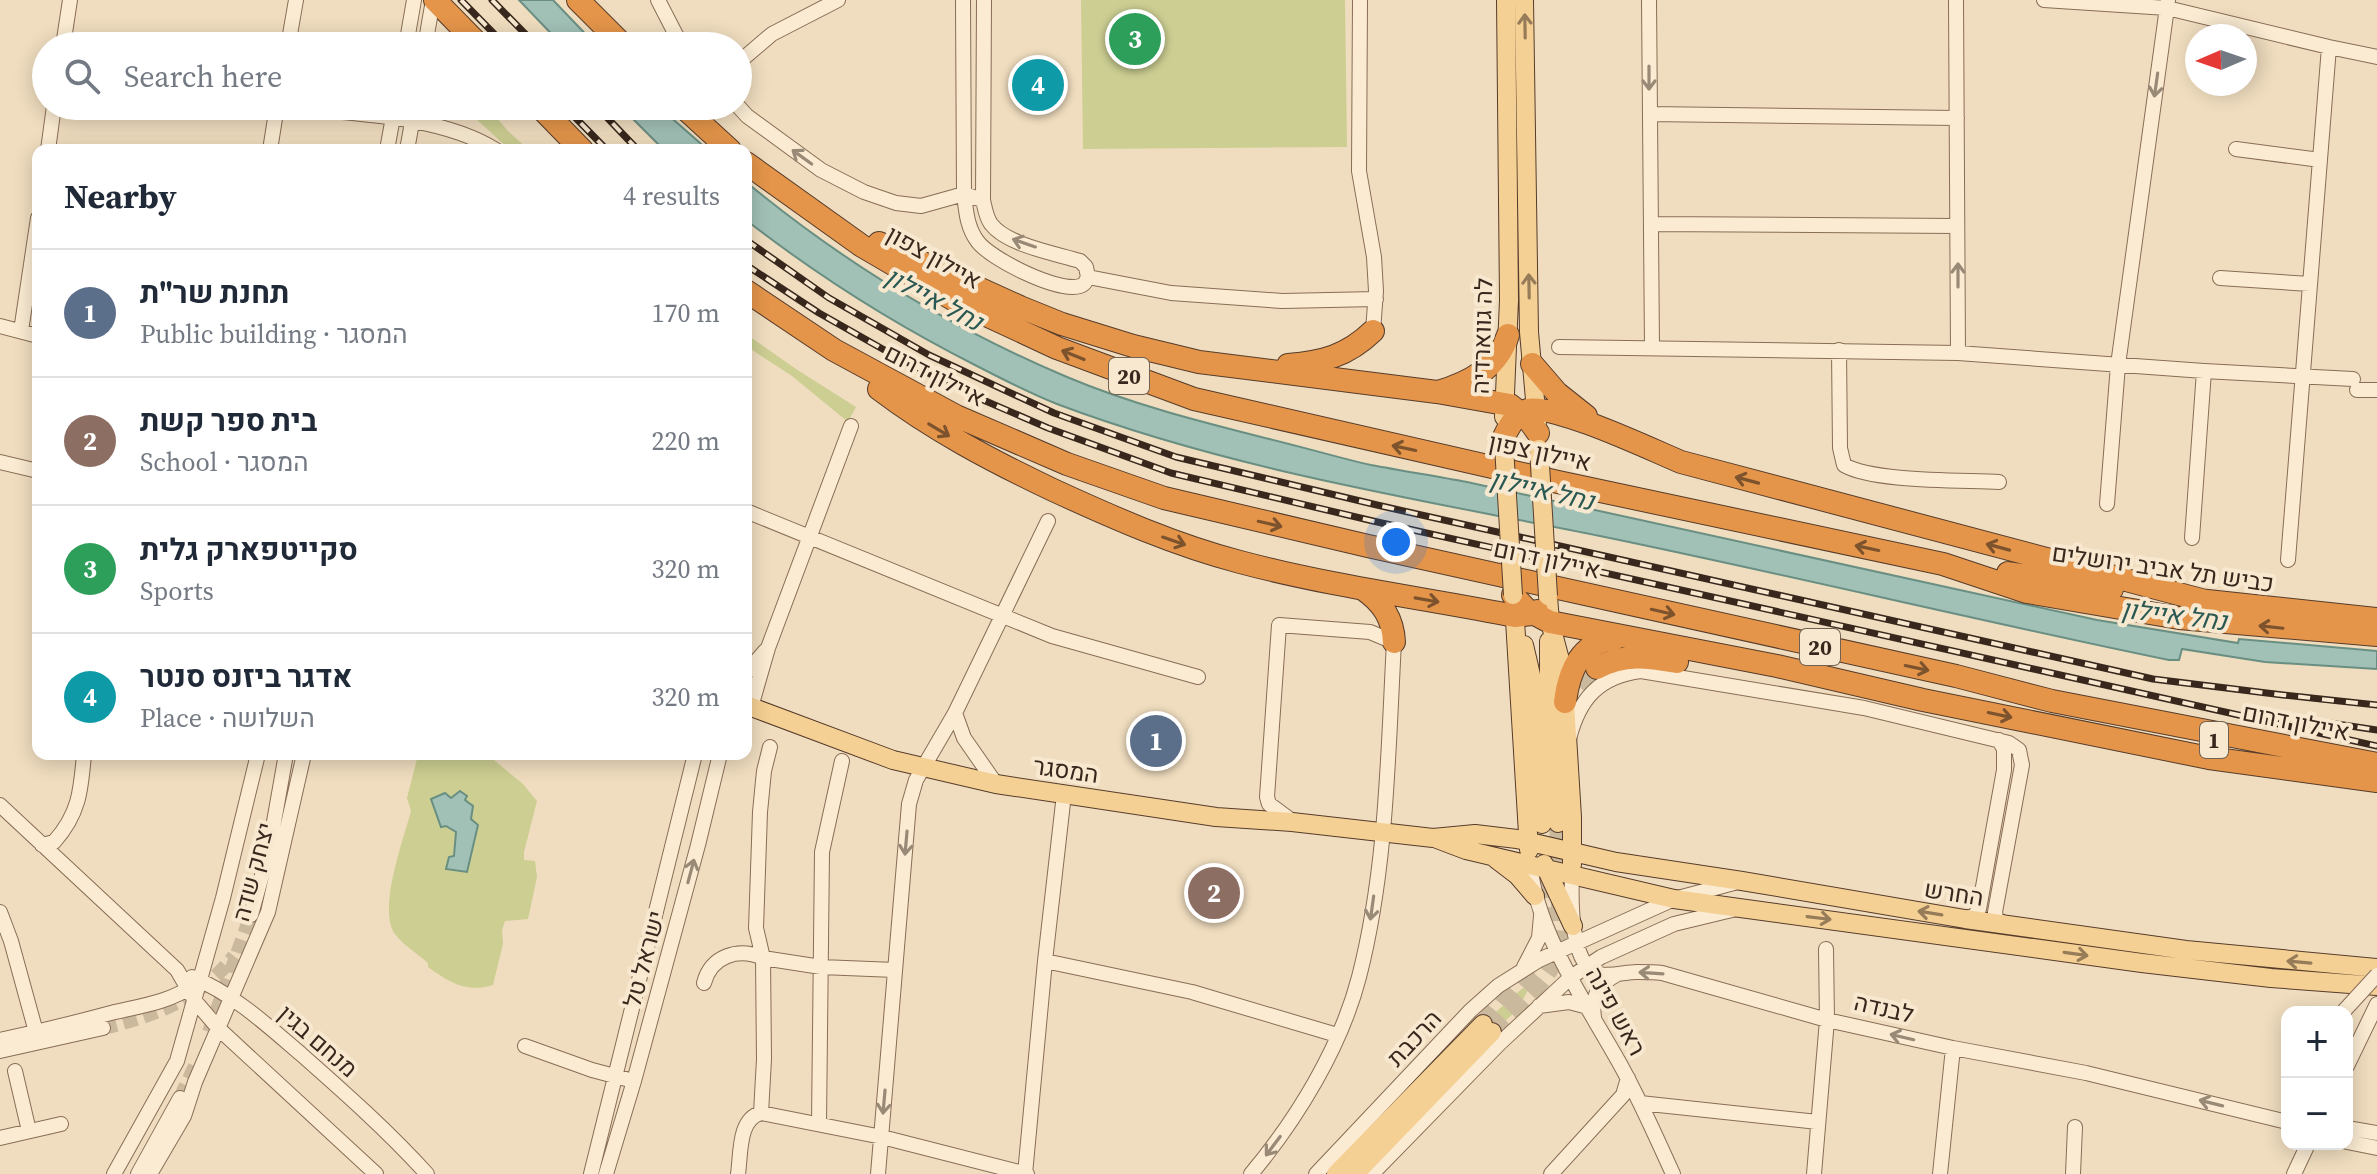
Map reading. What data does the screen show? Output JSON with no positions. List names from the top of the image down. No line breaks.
{"streets":{"highway":["איילון צפון","איילון דרום","20","כביש תל אביב ירושלים","1"],"main road":["לה גווארדיה","המסגר","החרש"],"street":["יצחק שדה","ישראל טל","לבנדה","ראש פינה","הרכבת","מנחם בגין"]},"crossings":[["איילון צפון","כביש תל אביב ירושלים"],["איילון דרום","1"],["המסגר","החרש"],["המסגר","ראש פינה"],["יצחק שדה","מנחם בגין"],["החרש","ראש פינה"],["החרש","הרכבת"],["ראש פינה","הרכבת"]],"one_way":["לבנדה"],"water":["נחל איילון"],"north":"left","page":{"pins":["3","4","1","2"],"search":"Search here","heading":["Nearby","4 results"],"list":[{"mark":"1","name":"תחנת שר\"ת","note":"Public building · המסגר","value":"170 m"},{"mark":"2","name":"בית ספר קשת","note":"School · המסגר","value":"220 m"},{"mark":"3","name":"סקייטפארק גלית","note":"Sports","value":"320 m"},{"mark":"4","name":"אדגר ביזנס סנטר","note":"Place · השלושה","value":"320 m"}],"map_buttons":["+","−"]}}
